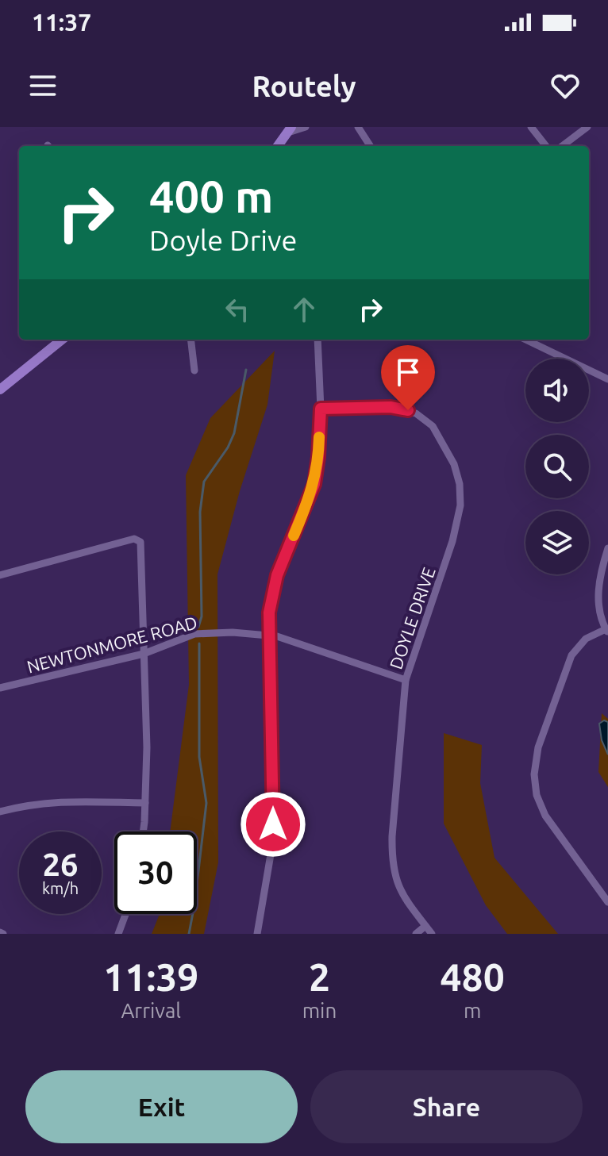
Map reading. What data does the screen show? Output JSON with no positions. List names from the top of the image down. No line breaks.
{"streets":{"street":["DOYLE DRIVE","NEWTONMORE ROAD"]},"crossings":[["DOYLE DRIVE","NEWTONMORE ROAD"]],"page":{"status":"11:37","header":"Routely","turn":["400 m","Doyle Drive"],"speed":"26 km/h","limit":"30","eta":["11:39","Arrival","2","min","480","m"],"buttons":["Exit","Share"]}}
